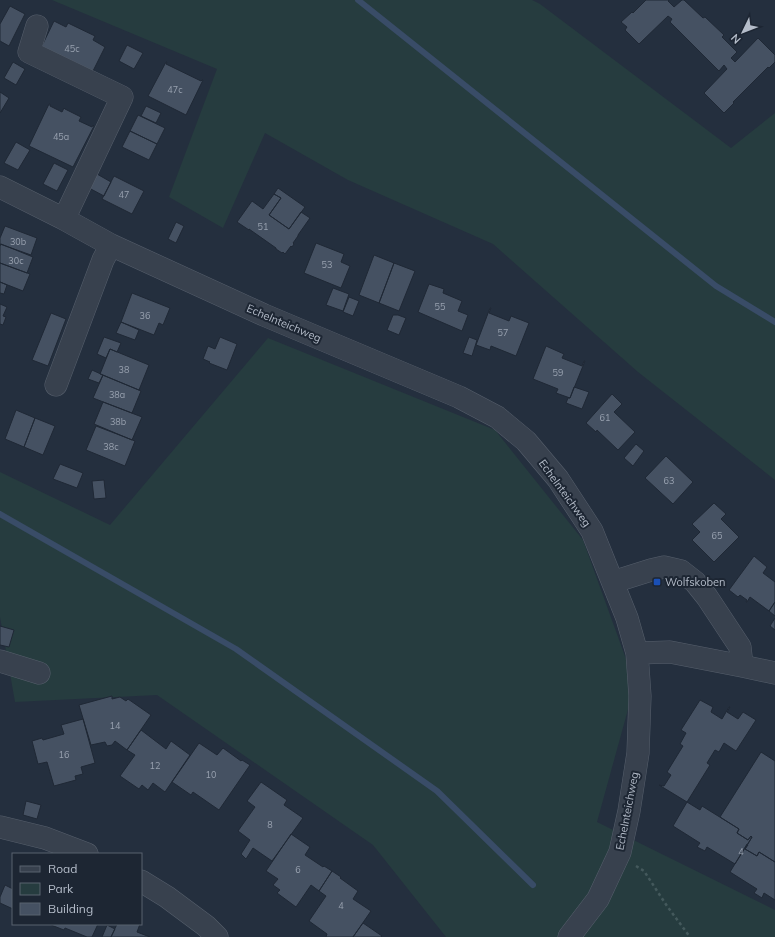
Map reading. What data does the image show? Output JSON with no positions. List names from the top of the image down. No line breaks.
{"streets":{"street":["Echelnteichweg"]},"places":{"transit":["Wolfskoben"]},"house_numbers":["45c","47c","45a","47","51","30b","30c","53","55","36","57","38","59","38a","61","38b","38c","63","65","14","16","12","10","8","4","6","4"],"legend":["Road","Park","Building"],"north":"bottom left"}
